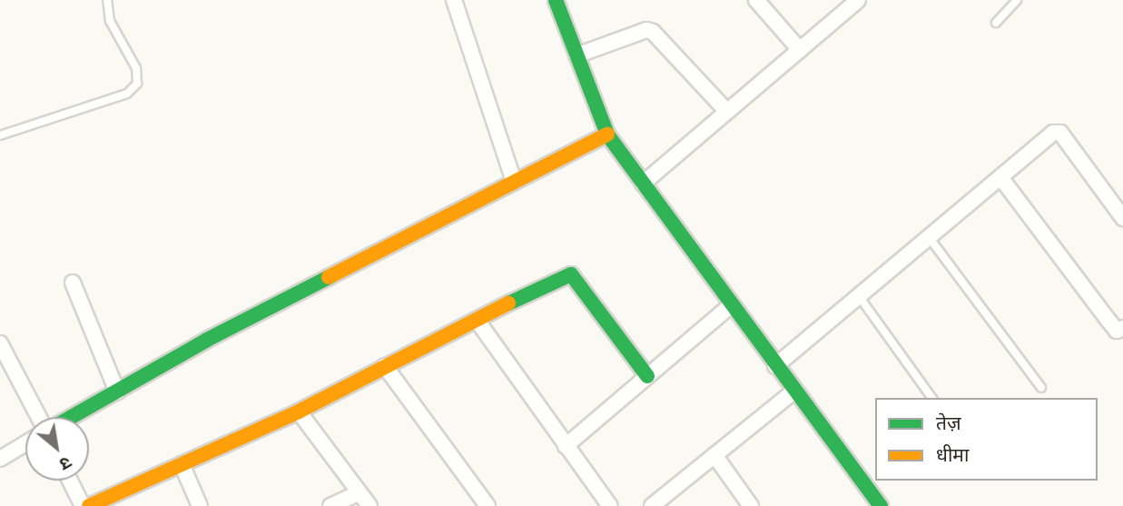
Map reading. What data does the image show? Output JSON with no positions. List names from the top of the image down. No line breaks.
{"legend":["तेज़","धीमा"],"north":"bottom right"}
